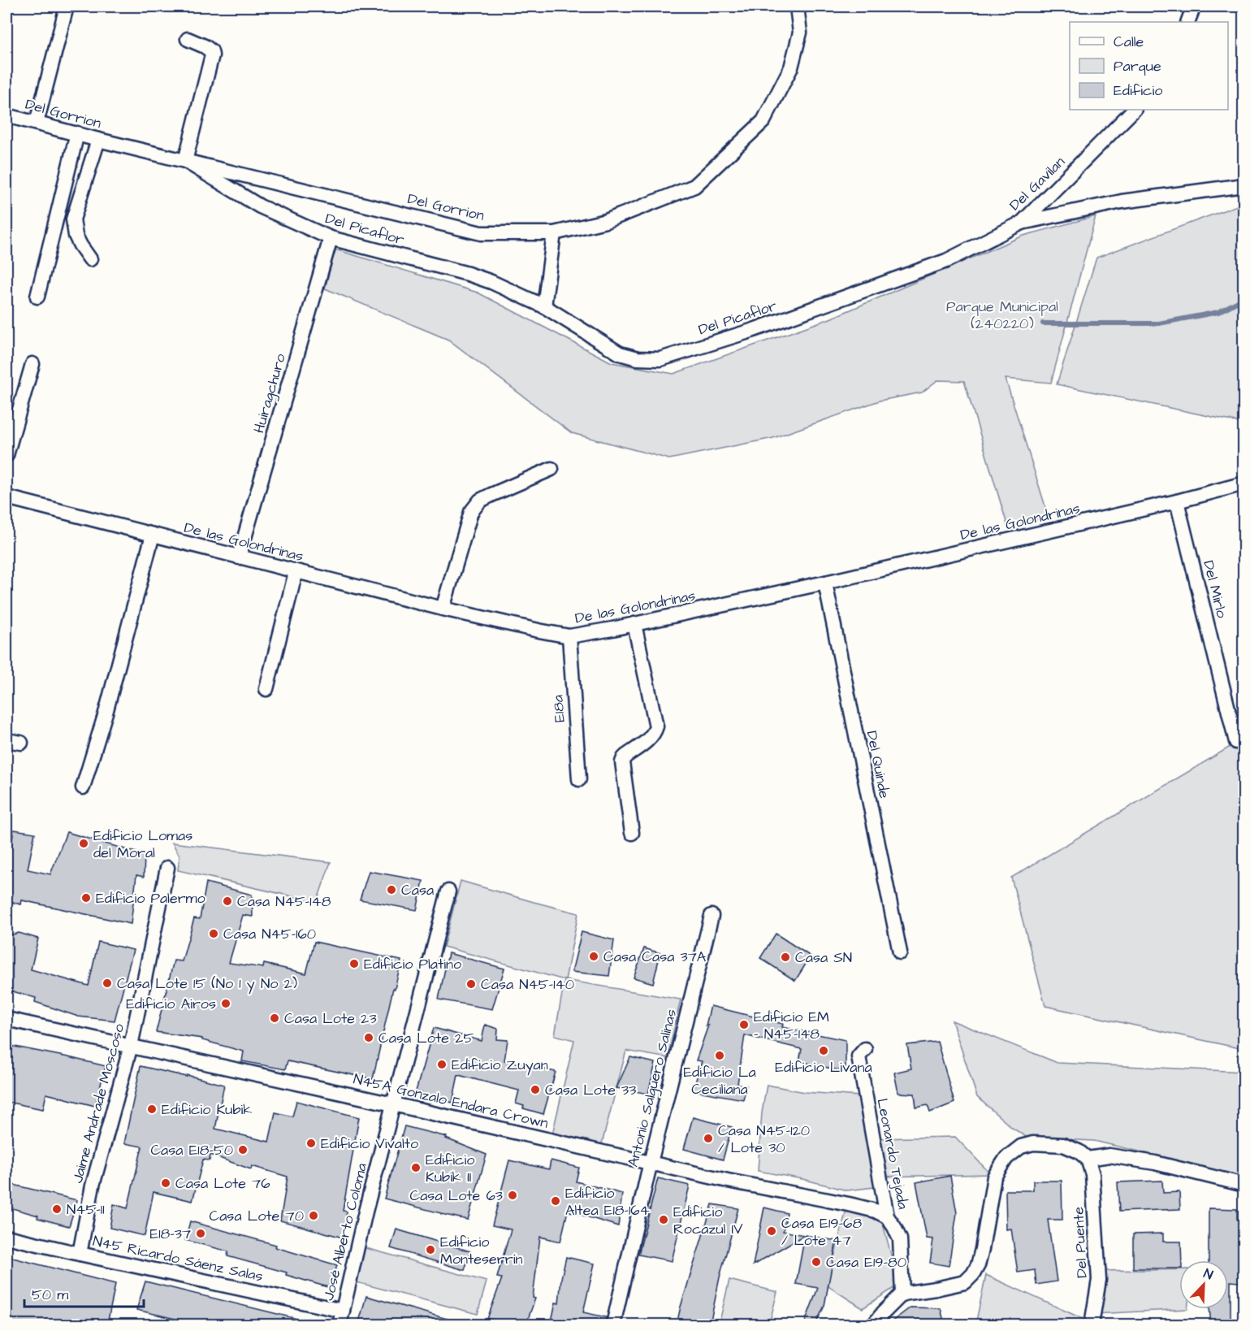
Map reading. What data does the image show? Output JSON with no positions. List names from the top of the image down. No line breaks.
{"streets":{"street":["Del Gorrion","Del Gavilan","Del Picaflor","Huiragchuro","De las Golondrinas","Del Mirlo","E18a","Del Quinde","Antonio Salguero Salinas","N45A Gonzalo Endara Crown","Jaime Andrade Moscoso","Leonardo Tejada","José Alberto Coloma","Del Puente","N45 Ricardo Sáenz Salas"]},"crossings":[["Del Gorrion","Del Picaflor"],["Del Gavilan","Del Picaflor"],["Del Picaflor","Huiragchuro"],["Huiragchuro","De las Golondrinas"],["De las Golondrinas","Del Mirlo"],["De las Golondrinas","E18a"],["De las Golondrinas","Del Quinde"],["Antonio Salguero Salinas","N45A Gonzalo Endara Crown"],["N45A Gonzalo Endara Crown","Jaime Andrade Moscoso"],["N45A Gonzalo Endara Crown","Leonardo Tejada"],["N45A Gonzalo Endara Crown","José Alberto Coloma"],["Jaime Andrade Moscoso","N45 Ricardo Sáenz Salas"],["José Alberto Coloma","N45 Ricardo Sáenz Salas"]],"parks":["Parque Municipal (240220)"],"places":["Edificio Lomas del Moral","Casa","Edificio Palermo","Casa N45-148","Casa N45-160","Casa Casa 37A","Casa SN","Edificio Platino","Casa Lote 15 (No 1 y No 2)","Casa N45-140","Edificio Airos","Casa Lote 23","Edificio EM - N45-148","Casa Lote 25","Edificio Livana","Edificio La Ceciliana","Edificio Zuyan","Casa Lote 33","Edificio Kubik","Casa N45-120 / Lote 30","Edificio Vivalto","Casa E18-50","Edificio Kubik II","Casa Lote 76","Casa Lote 63","Edificio Altea E18-164","N45-11","Casa Lote 70","Edificio Rocazul IV","Casa E19-68 / Lote 47","E18-37","Edificio Monteserrín","Casa E19-80"],"legend":["Calle","Parque","Edificio"],"scale_bar":"50 m","north":"top right"}
